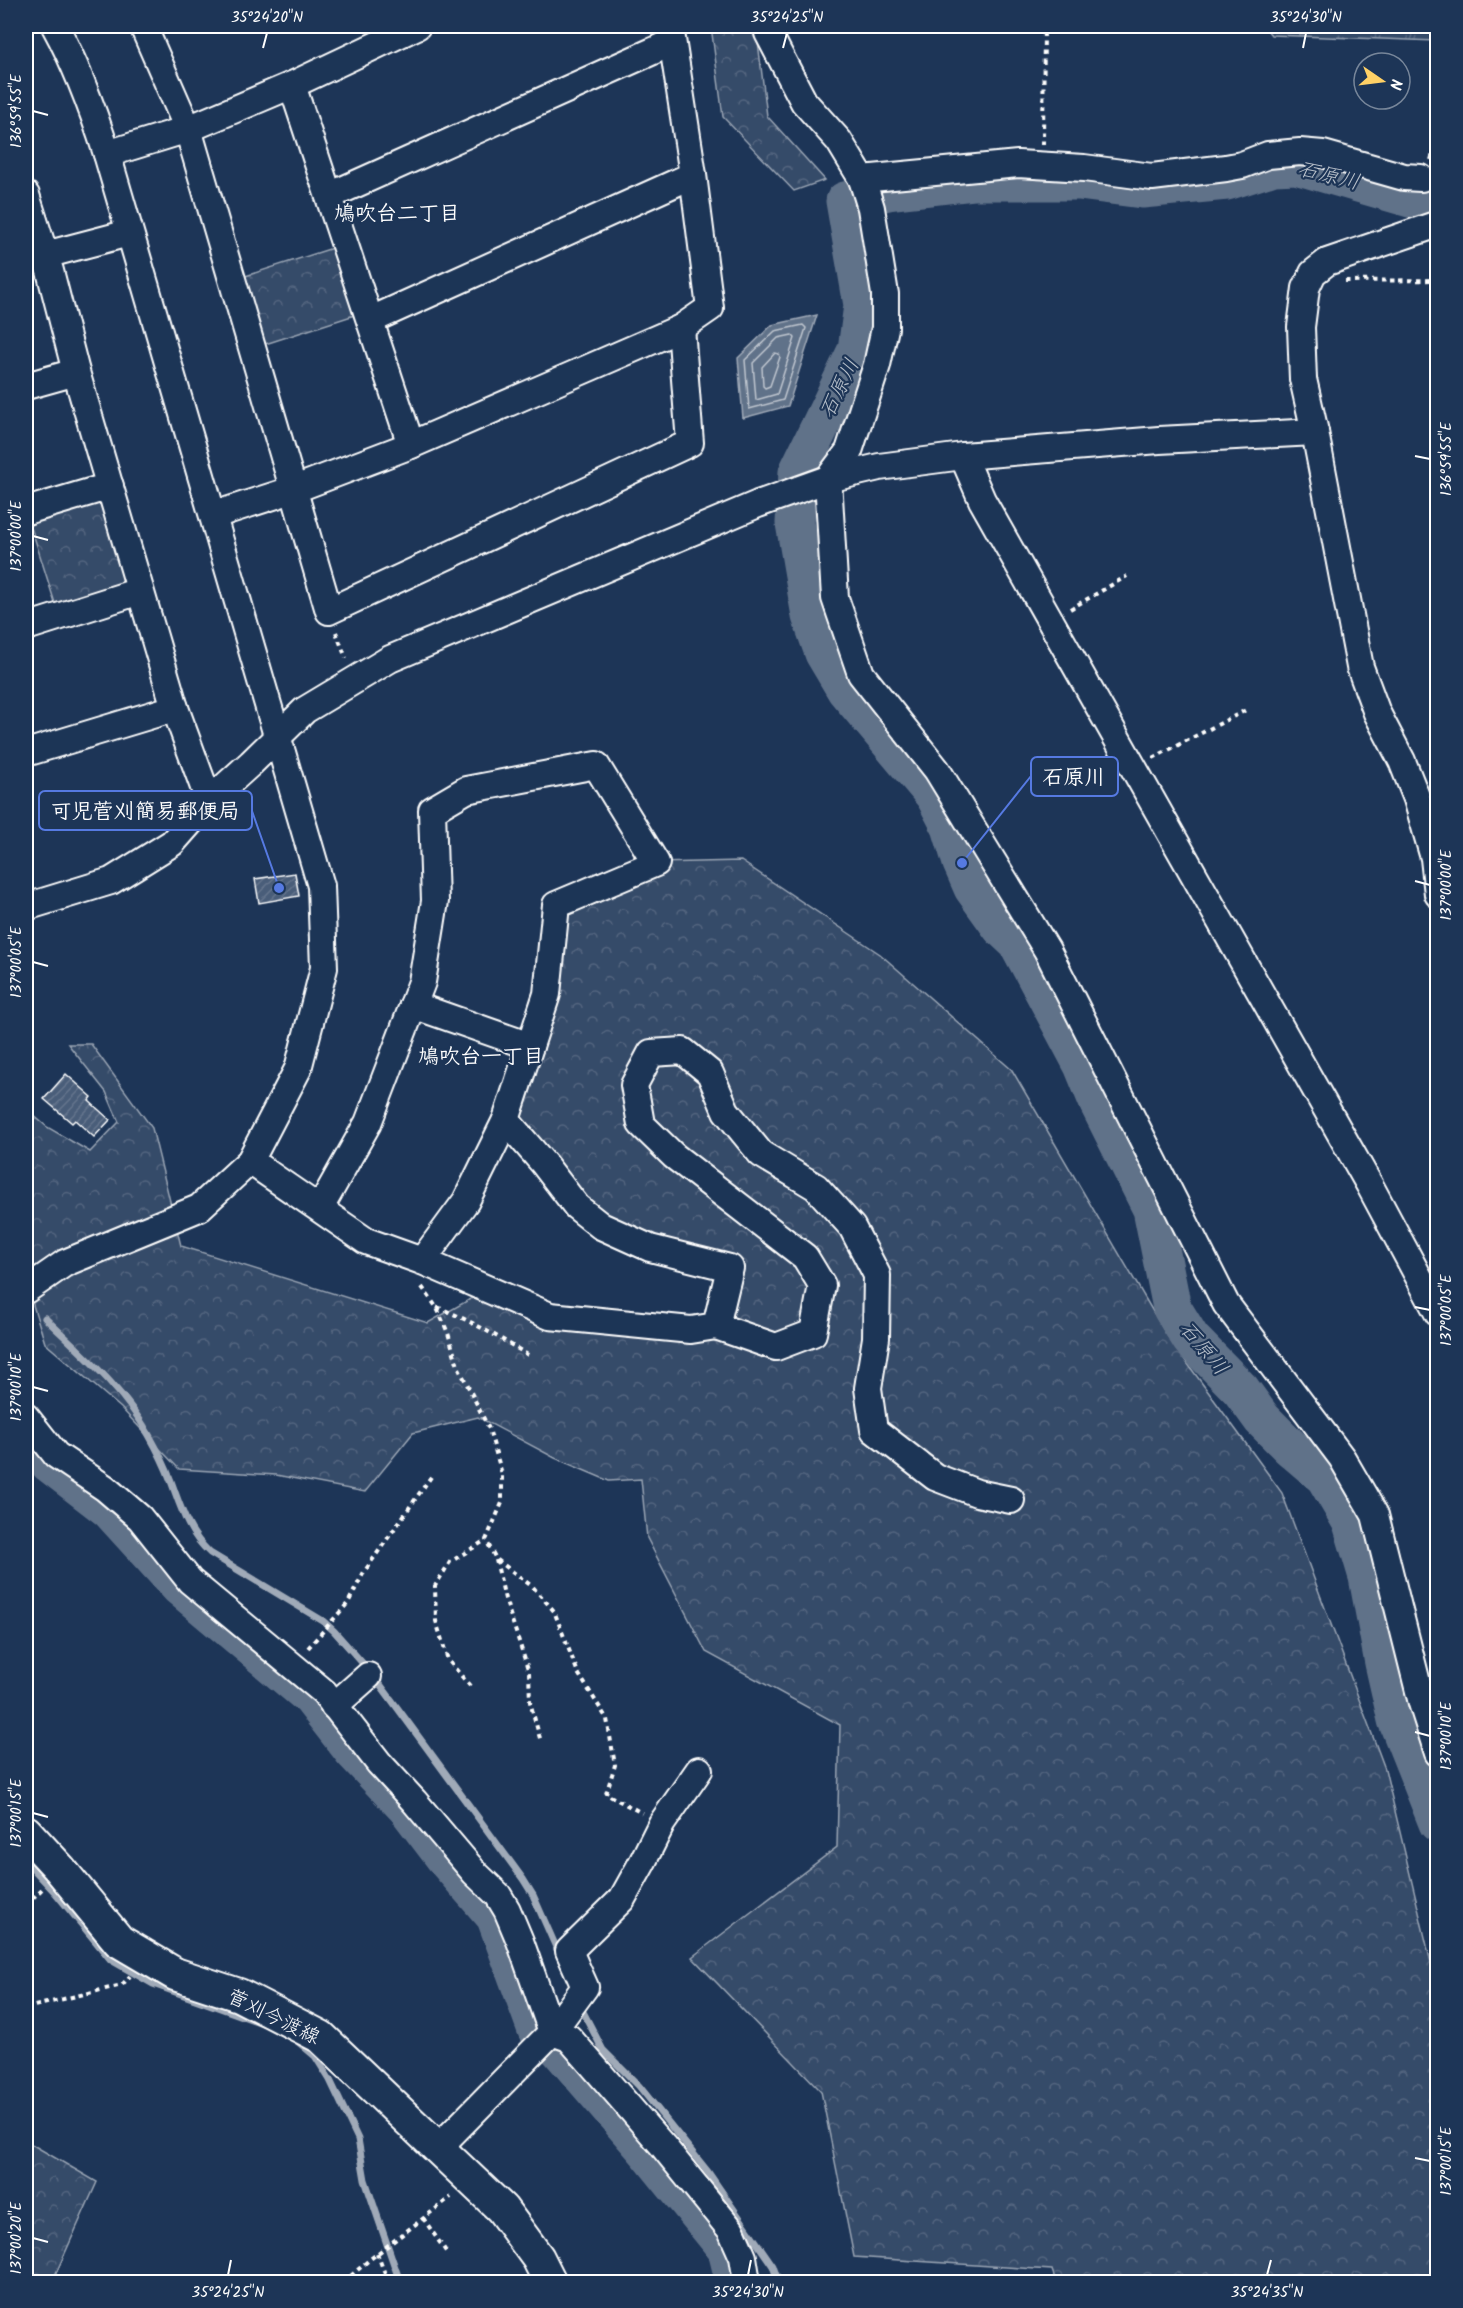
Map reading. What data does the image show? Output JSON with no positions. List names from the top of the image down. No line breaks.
{"streets":{"main road":["菅刈今渡線"]},"districts":["鳩吹台二丁目","鳩吹台一丁目"],"water":["石原川"],"places":["石原川","可児菅刈簡易郵便局"],"north":"right","coordinates":["35°24'20\"N","35°24'25\"N","35°24'30\"N","136°59'55\"E","137°00'00\"E","137°00'05\"E","137°00'10\"E","137°00'15\"E","137°00'20\"E","35°24'35\"N"]}
